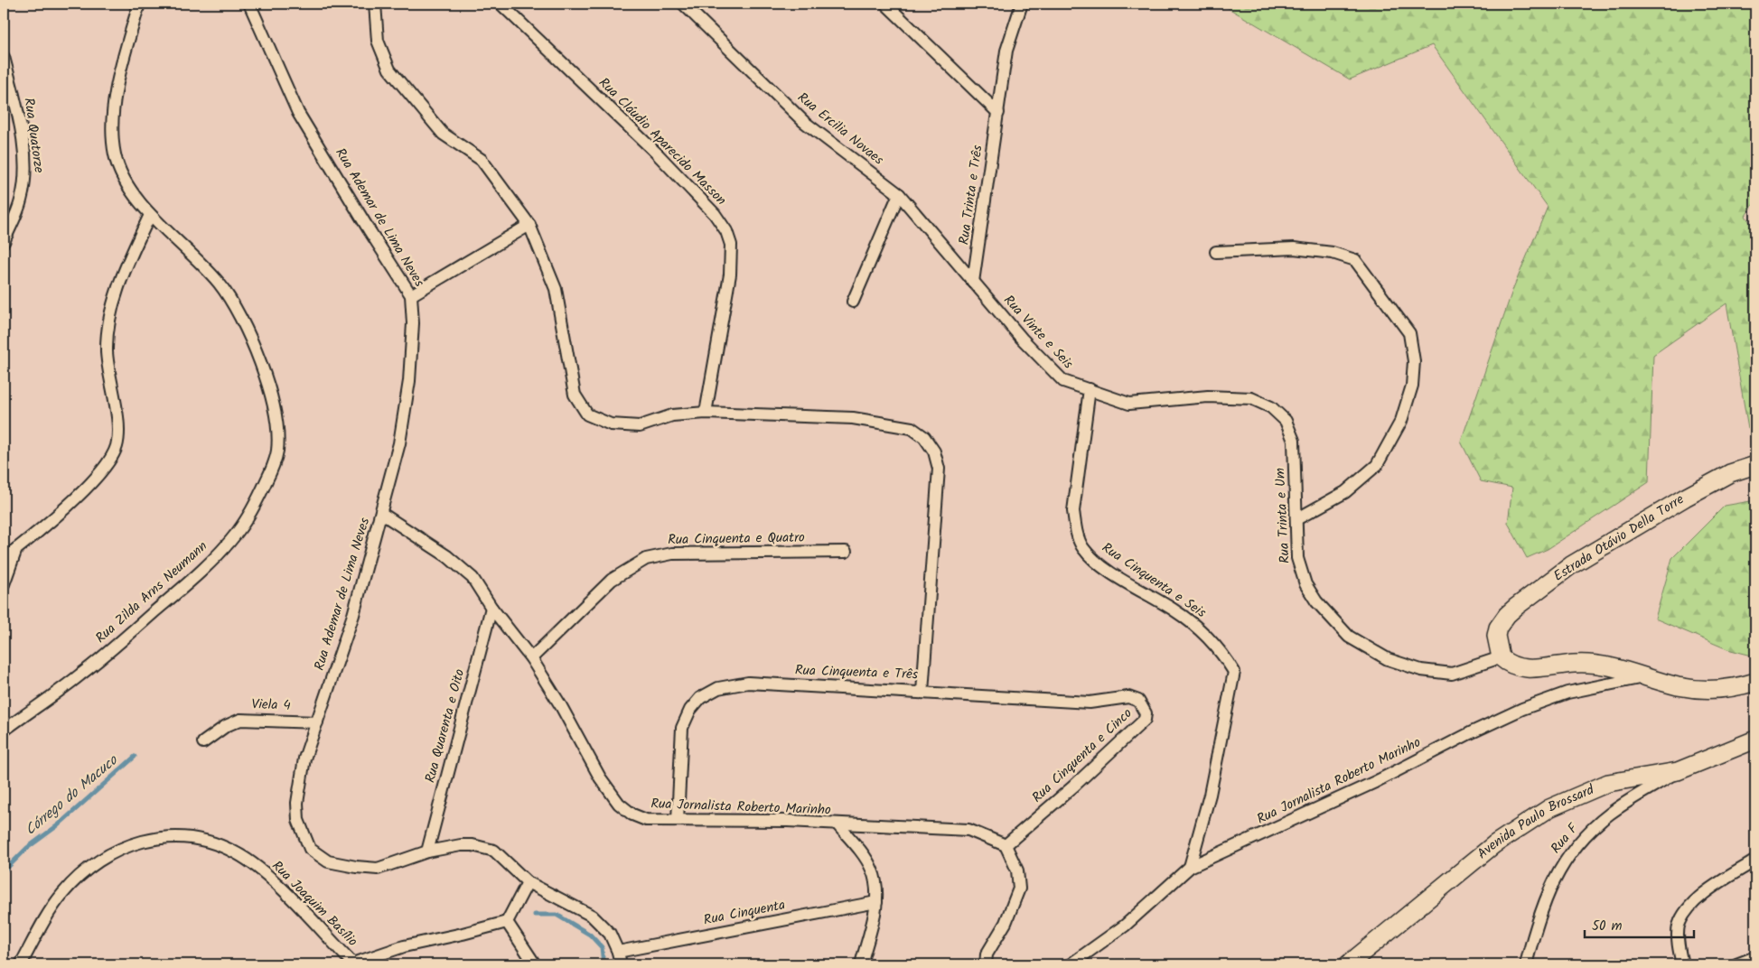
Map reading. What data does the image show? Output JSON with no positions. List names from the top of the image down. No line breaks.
{"streets":{"main road":["Estrada Otávio Della Torre","Avenida Paulo Brossard"],"street":["Rua Ercilia Novaes","Rua Quatorze","Rua Cláudio Aparecido Masson","Rua Trinta e Três","Rua Ademar de Lima Neves","Rua Vinte e Seis","Rua Trinta e Um","Rua Cinquenta e Quatro","Rua Cinquenta e Seis","Rua Zilda Arns Neumann","Rua Cinquenta e Três","Viela 4","Rua Quarenta e Oito","Rua Cinquenta e Cinco","Rua Jornalista Roberto Marinho","Rua F","Rua Joaquim Basílio","Rua Cinquenta"]},"crossings":[["Rua Ercilia Novaes","Rua Trinta e Três"],["Rua Ercilia Novaes","Rua Vinte e Seis"],["Rua Cláudio Aparecido Masson","Rua Cinquenta e Três"],["Rua Trinta e Três","Rua Vinte e Seis"],["Rua Ademar de Lima Neves","Viela 4"],["Rua Ademar de Lima Neves","Rua Quarenta e Oito"],["Rua Ademar de Lima Neves","Rua Jornalista Roberto Marinho"],["Rua Ademar de Lima Neves","Rua Cinquenta"],["Rua Vinte e Seis","Rua Trinta e Um"],["Rua Vinte e Seis","Rua Cinquenta e Seis"],["Rua Trinta e Um","Estrada Otávio Della Torre"],["Rua Trinta e Um","Rua Cinquenta e Seis"],["Rua Cinquenta e Quatro","Rua Jornalista Roberto Marinho"],["Rua Cinquenta e Seis","Rua Jornalista Roberto Marinho"],["Rua Cinquenta e Três","Rua Cinquenta e Cinco"],["Rua Cinquenta e Três","Rua Jornalista Roberto Marinho"],["Rua Quarenta e Oito","Rua Jornalista Roberto Marinho"],["Rua Cinquenta e Cinco","Rua Jornalista Roberto Marinho"],["Avenida Paulo Brossard","Rua F"]],"water":["Córrego do Macuco"],"scale_bar":"50 m"}
